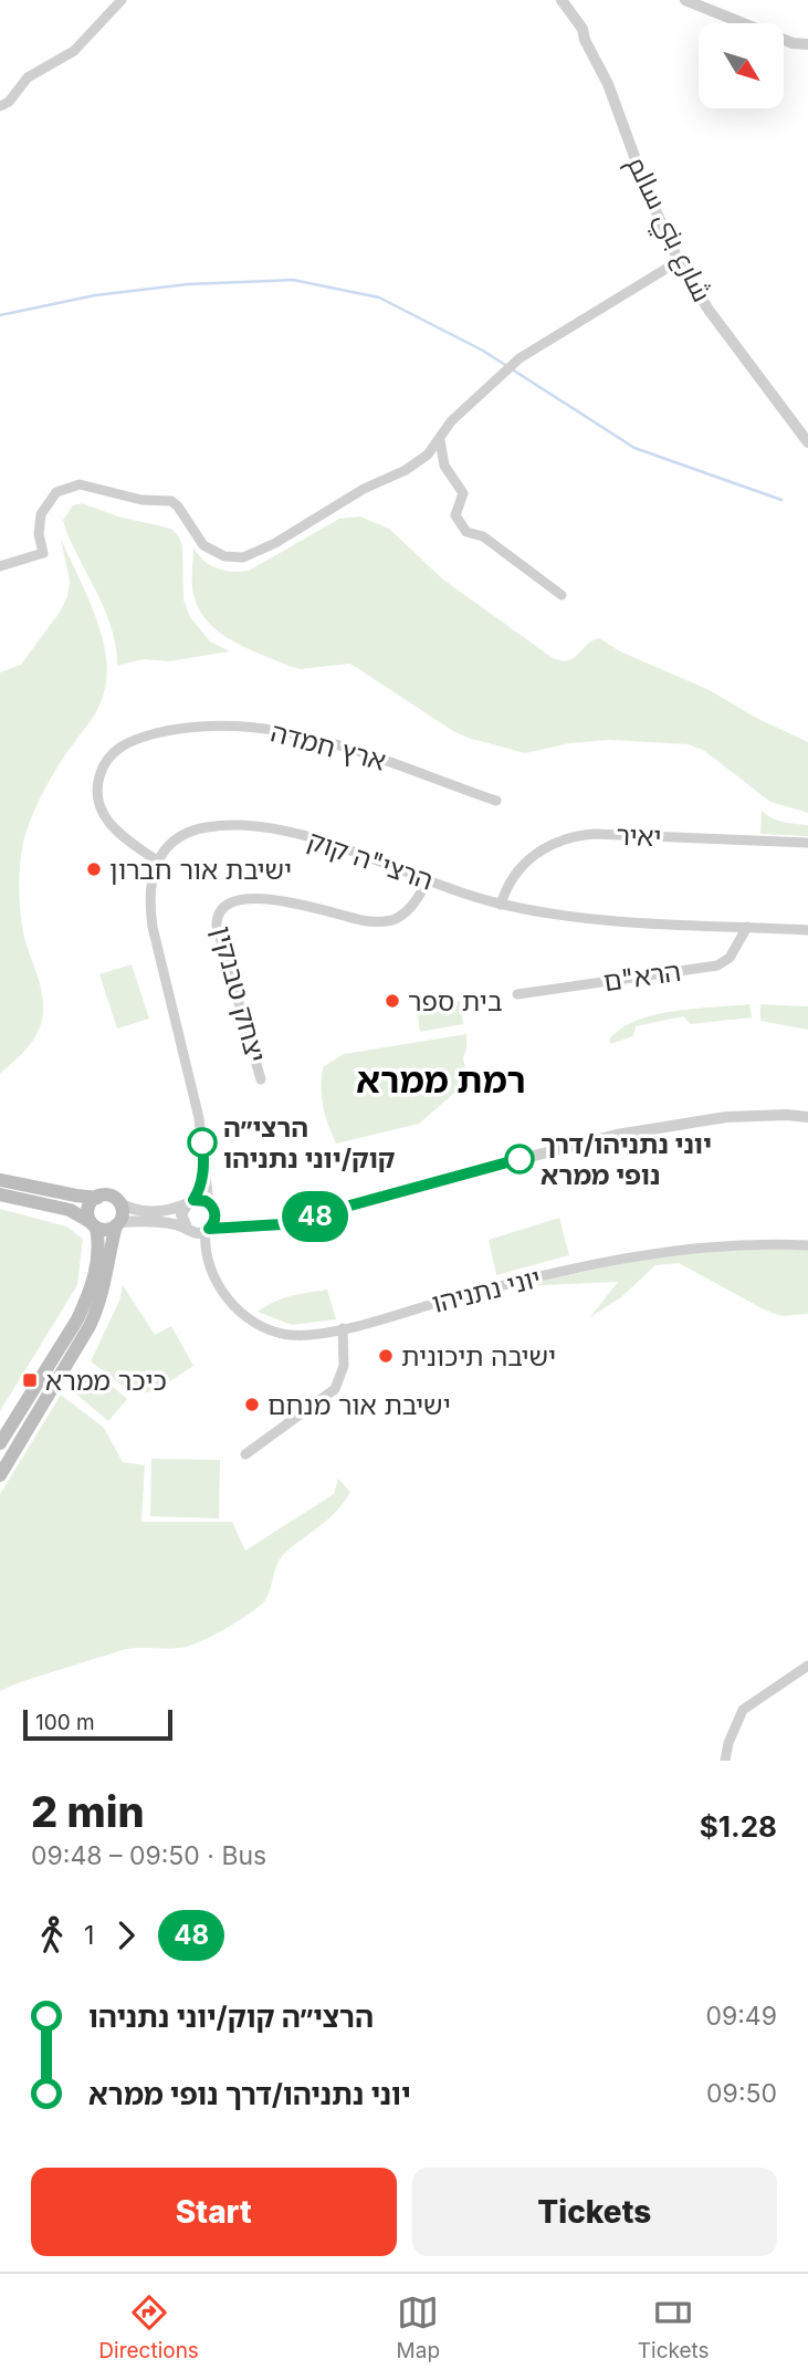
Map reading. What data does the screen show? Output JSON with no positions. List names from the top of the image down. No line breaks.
{"streets":{"street":["شارع بني سالم","ארץ חמדה","יאיר","הרצי\"ה קוק","הרא\"ם","יצחק טבנקין","יוני נתניהו"]},"crossings":[["ארץ חמדה","הרצי\"ה קוק"],["יאיר","הרצי\"ה קוק"],["הרצי\"ה קוק","הרא\"ם"],["הרצי\"ה קוק","יצחק טבנקין"]],"districts":["רמת ממרא"],"places":{"other":["ישיבת אור חברון","בית ספר","הרצי״ה קוק/יוני נתניהו","יוני נתניהו/דרך נופי ממרא","ישיבה תיכונית","ישיבת אור מנחם"],"transit":["כיכר ממרא"]},"lines":["bus line 48"],"scale_bar":"100 m","north":"bottom right","page":{"on_map":"48","scale":"100 m","heading":["2 min","09:48 – 09:50 · Bus","$1.28"],"legs":["1","48"],"list":[{"name":"הרצי״ה קוק/יוני נתניהו","value":"09:49"},{"name":"יוני נתניהו/דרך נופי ממרא","value":"09:50"}],"buttons":["Start","Tickets"],"tabs":["Directions","Map","Tickets"]}}
